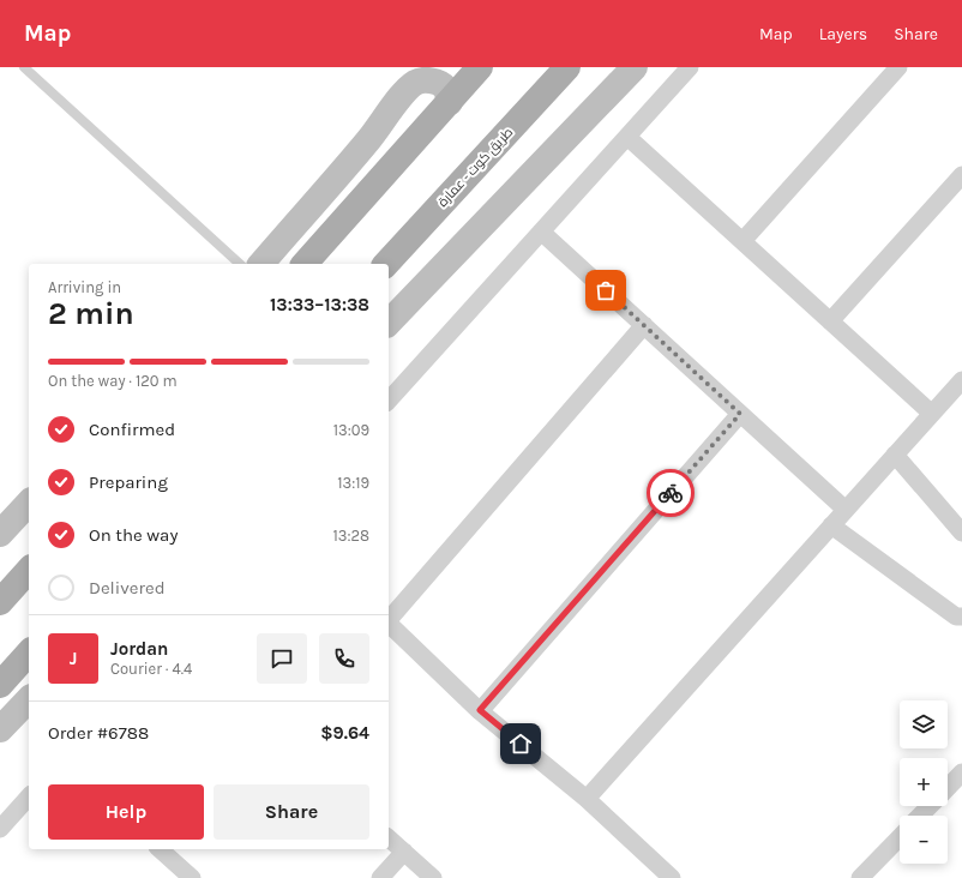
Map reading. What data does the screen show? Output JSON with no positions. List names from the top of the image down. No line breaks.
{"streets":{"main road":["طريق كوت - عمارة"]},"page":{"header":"Map","nav":["Map","Layers","Share"],"heading":["2 min","Arriving in","13:33–13:38"],"panel":["Jordan","Courier · 4.4","Order #6788","$9.64"],"bar":"On the way · 120 m","list":[["Confirmed","13:09"],["Preparing","13:19"],["On the way","13:28"],"Delivered"],"round":"J","map_buttons":["+","−"],"buttons":["Help","Share"]}}
